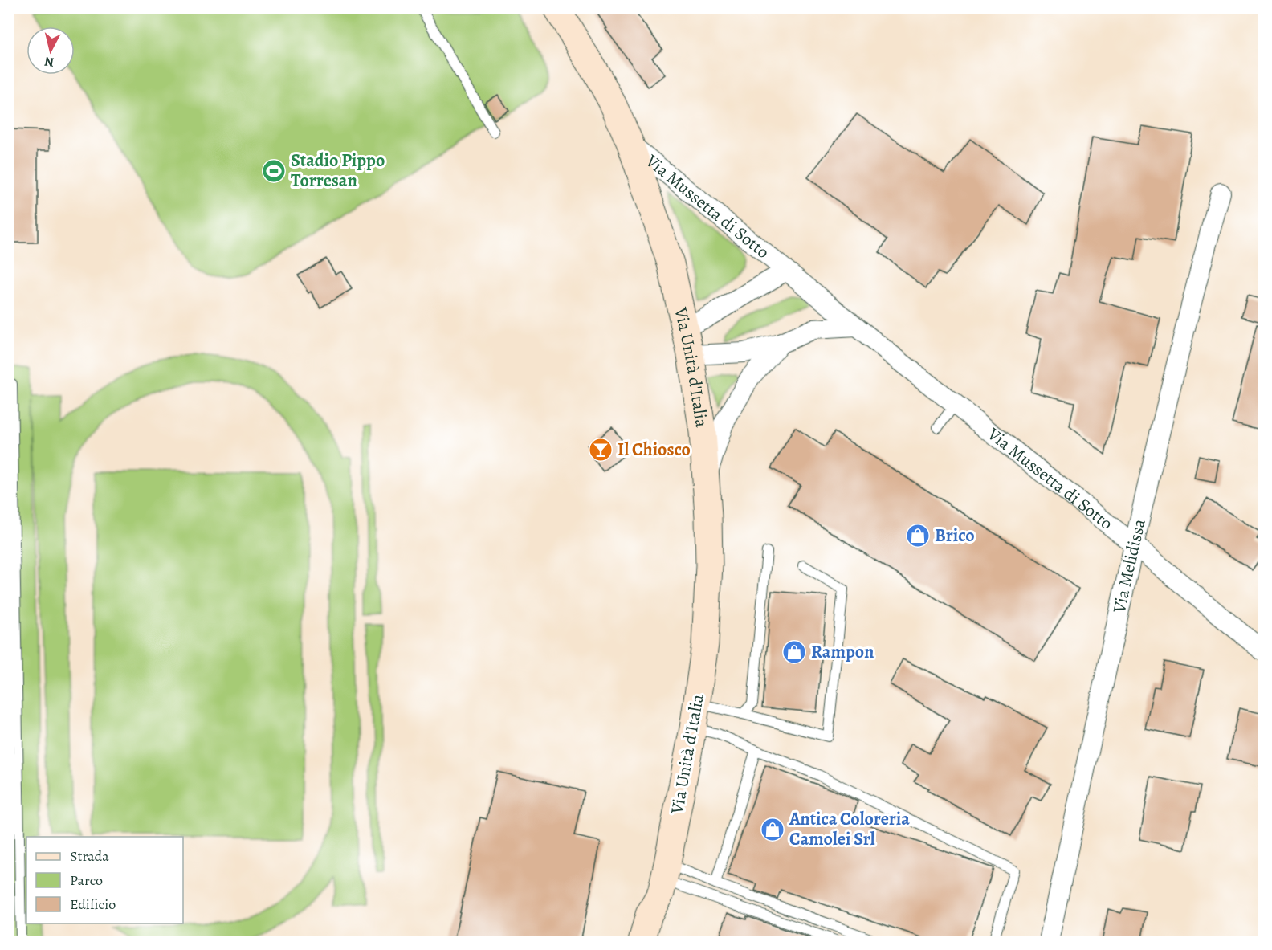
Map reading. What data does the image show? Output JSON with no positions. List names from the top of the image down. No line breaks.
{"streets":{"main road":["Via Unità d'Italia"],"street":["Via Mussetta di Sotto","Via Melidissa"]},"crossings":[["Via Mussetta di Sotto","Via Unità d'Italia"],["Via Mussetta di Sotto","Via Melidissa"]],"places":{"sports":["Stadio Pippo Torresan"],"bar":["Il Chiosco"],"shop":["Brico","Rampon","Antica Coloreria Camolei Srl"]},"legend":["Strada","Parco","Edificio"],"north":"bottom"}
